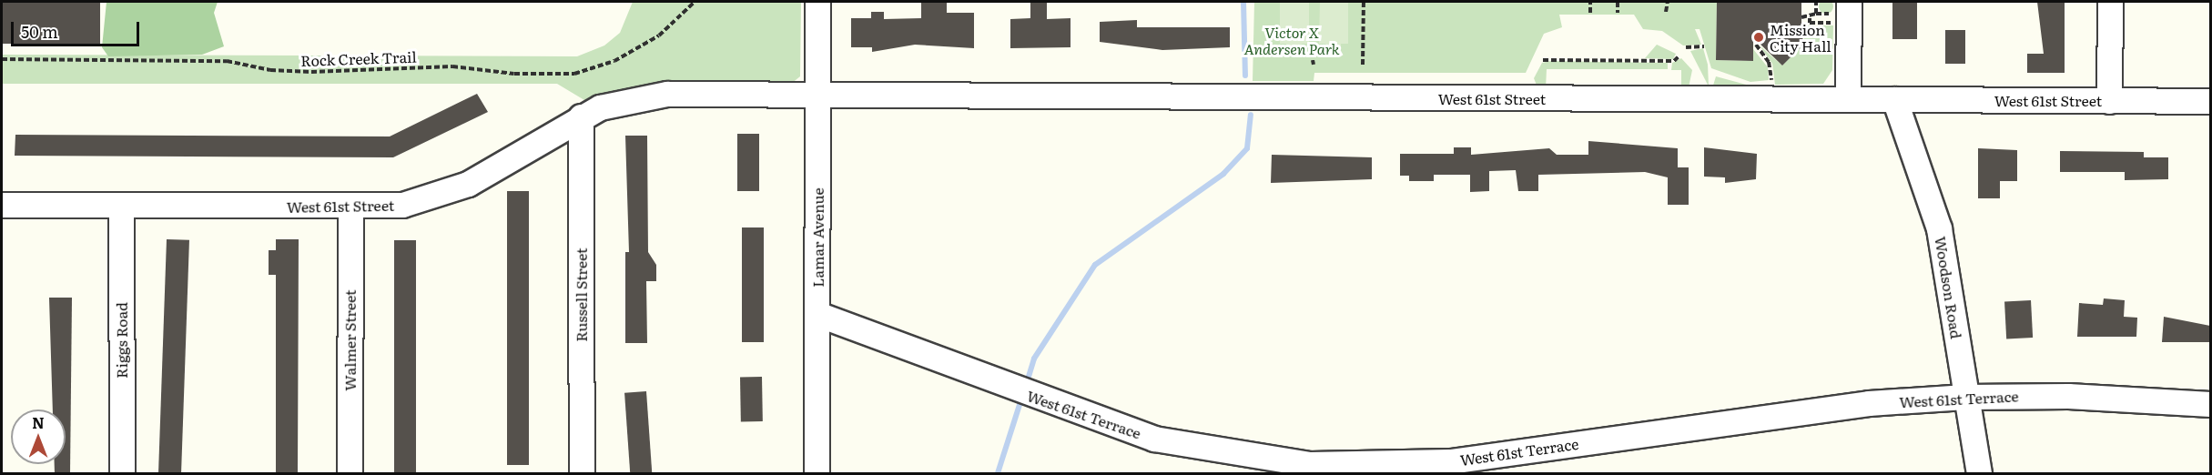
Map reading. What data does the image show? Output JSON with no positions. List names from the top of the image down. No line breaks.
{"streets":{"street":["West 61st Street","Lamar Avenue","Woodson Road","Russell Street","Riggs Road","Walmer Street","West 61st Terrace"],"path":["Rock Creek Trail"]},"crossings":[["West 61st Street","Lamar Avenue"],["West 61st Street","Woodson Road"],["West 61st Street","Russell Street"],["West 61st Street","Riggs Road"],["West 61st Street","Walmer Street"],["Lamar Avenue","West 61st Terrace"],["Woodson Road","West 61st Terrace"]],"parks":["Victor X Andersen Park"],"places":["Mission City Hall"],"scale_bar":"50 m","north":"top"}
